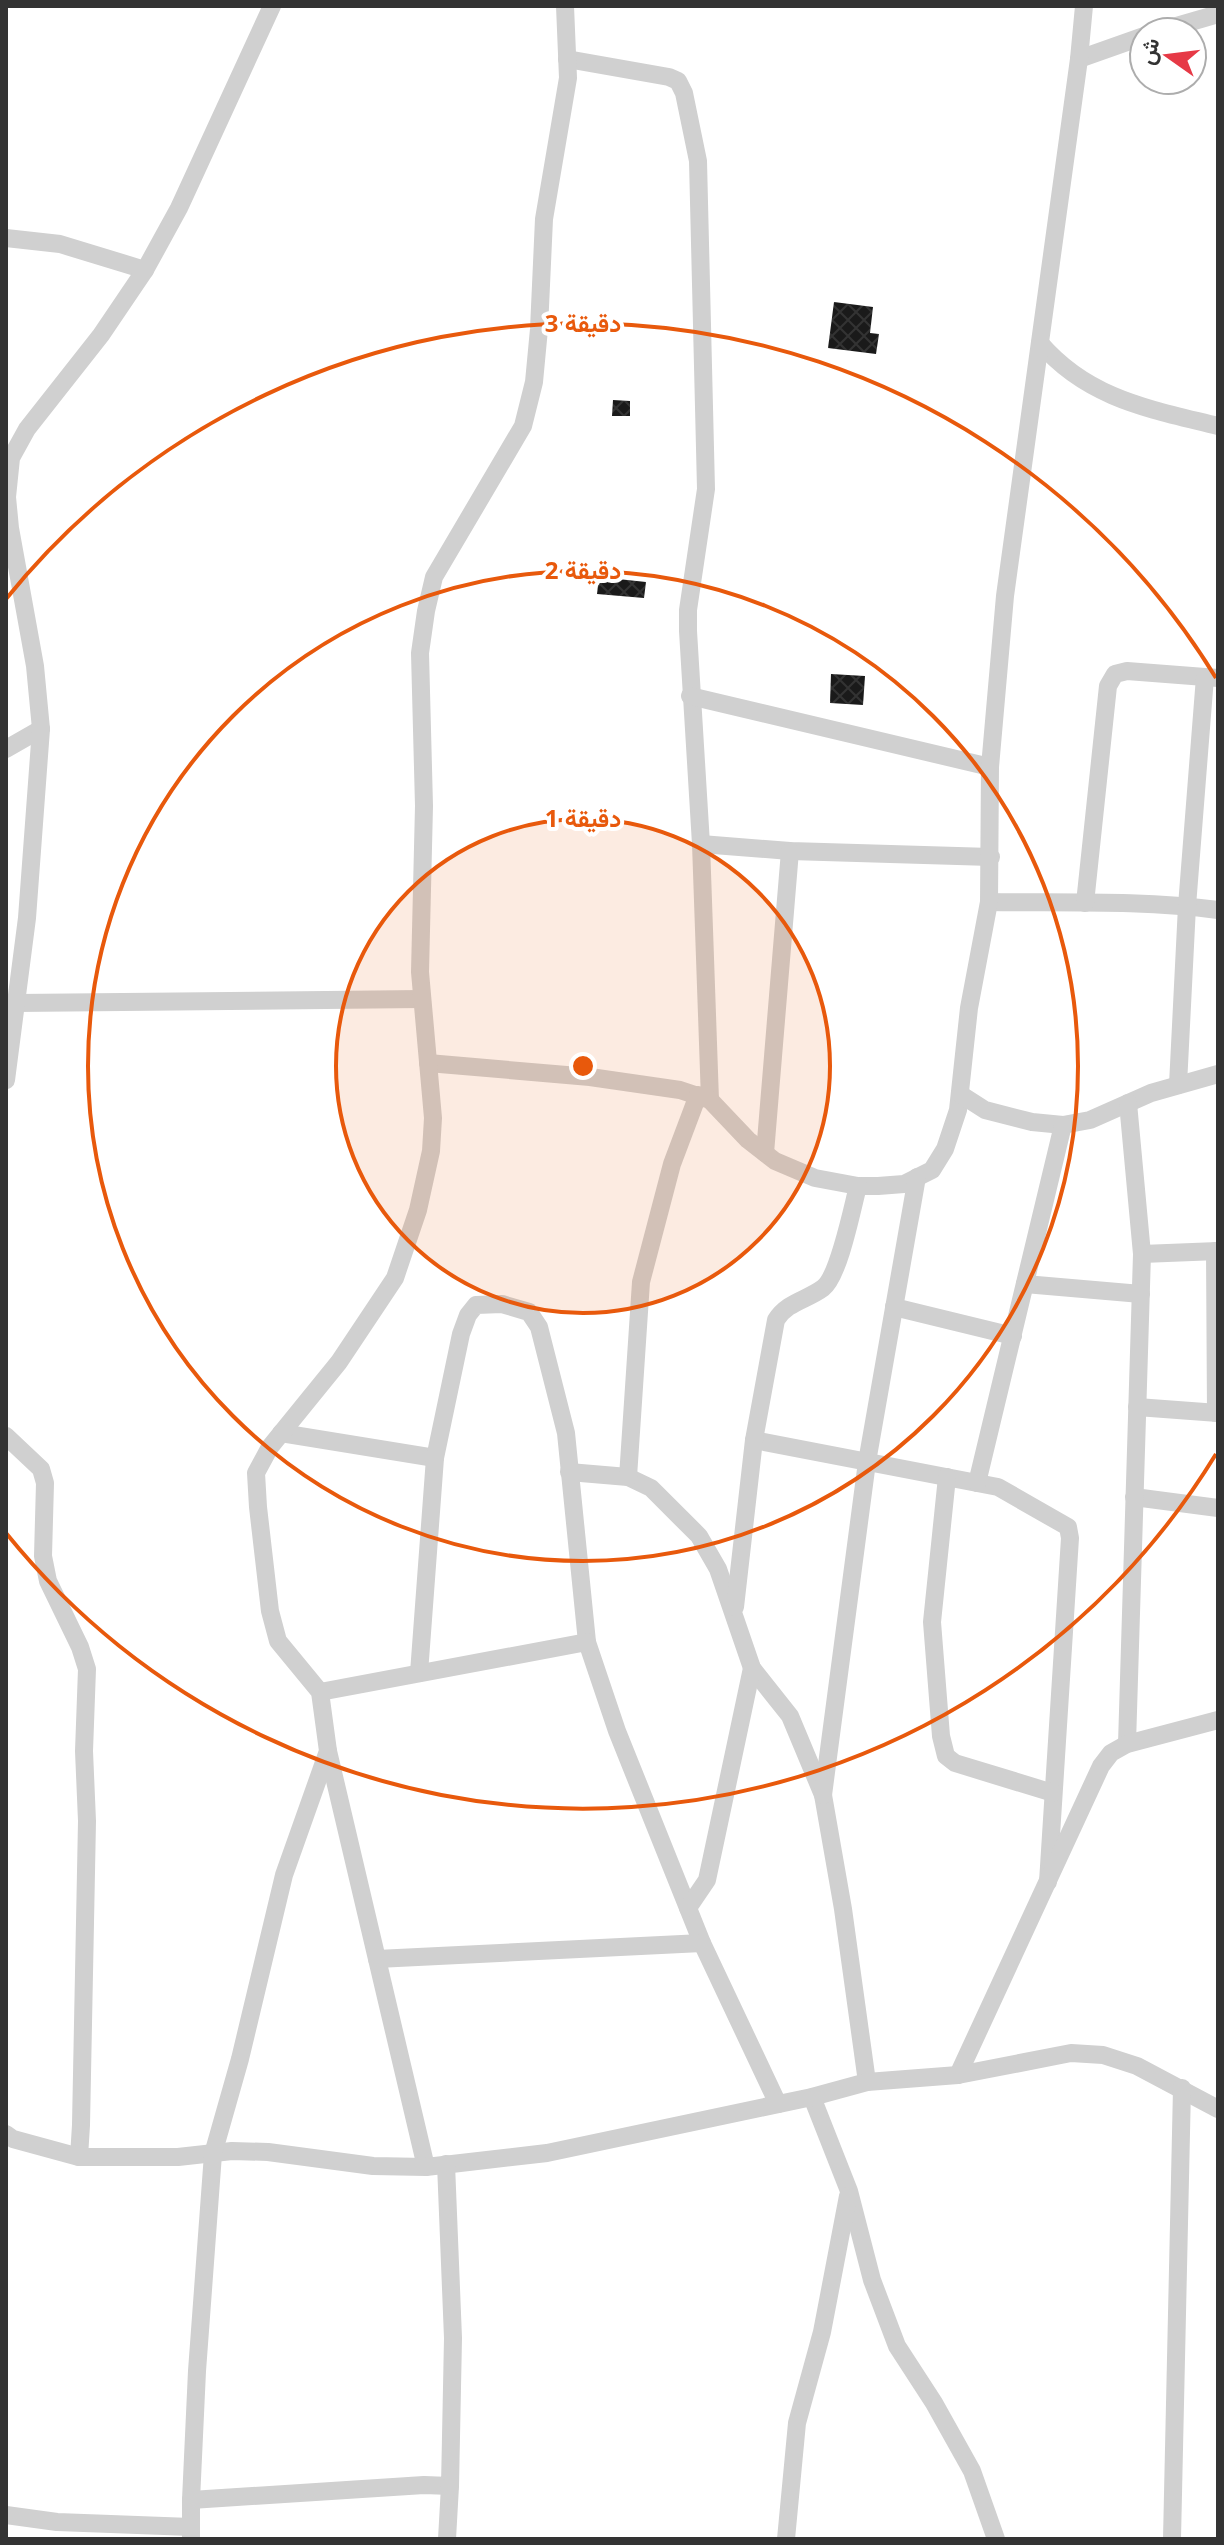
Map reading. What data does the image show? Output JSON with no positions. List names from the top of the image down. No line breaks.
{"north":"left","rings":["3 دقيقة","2 دقيقة","1 دقيقة"]}
